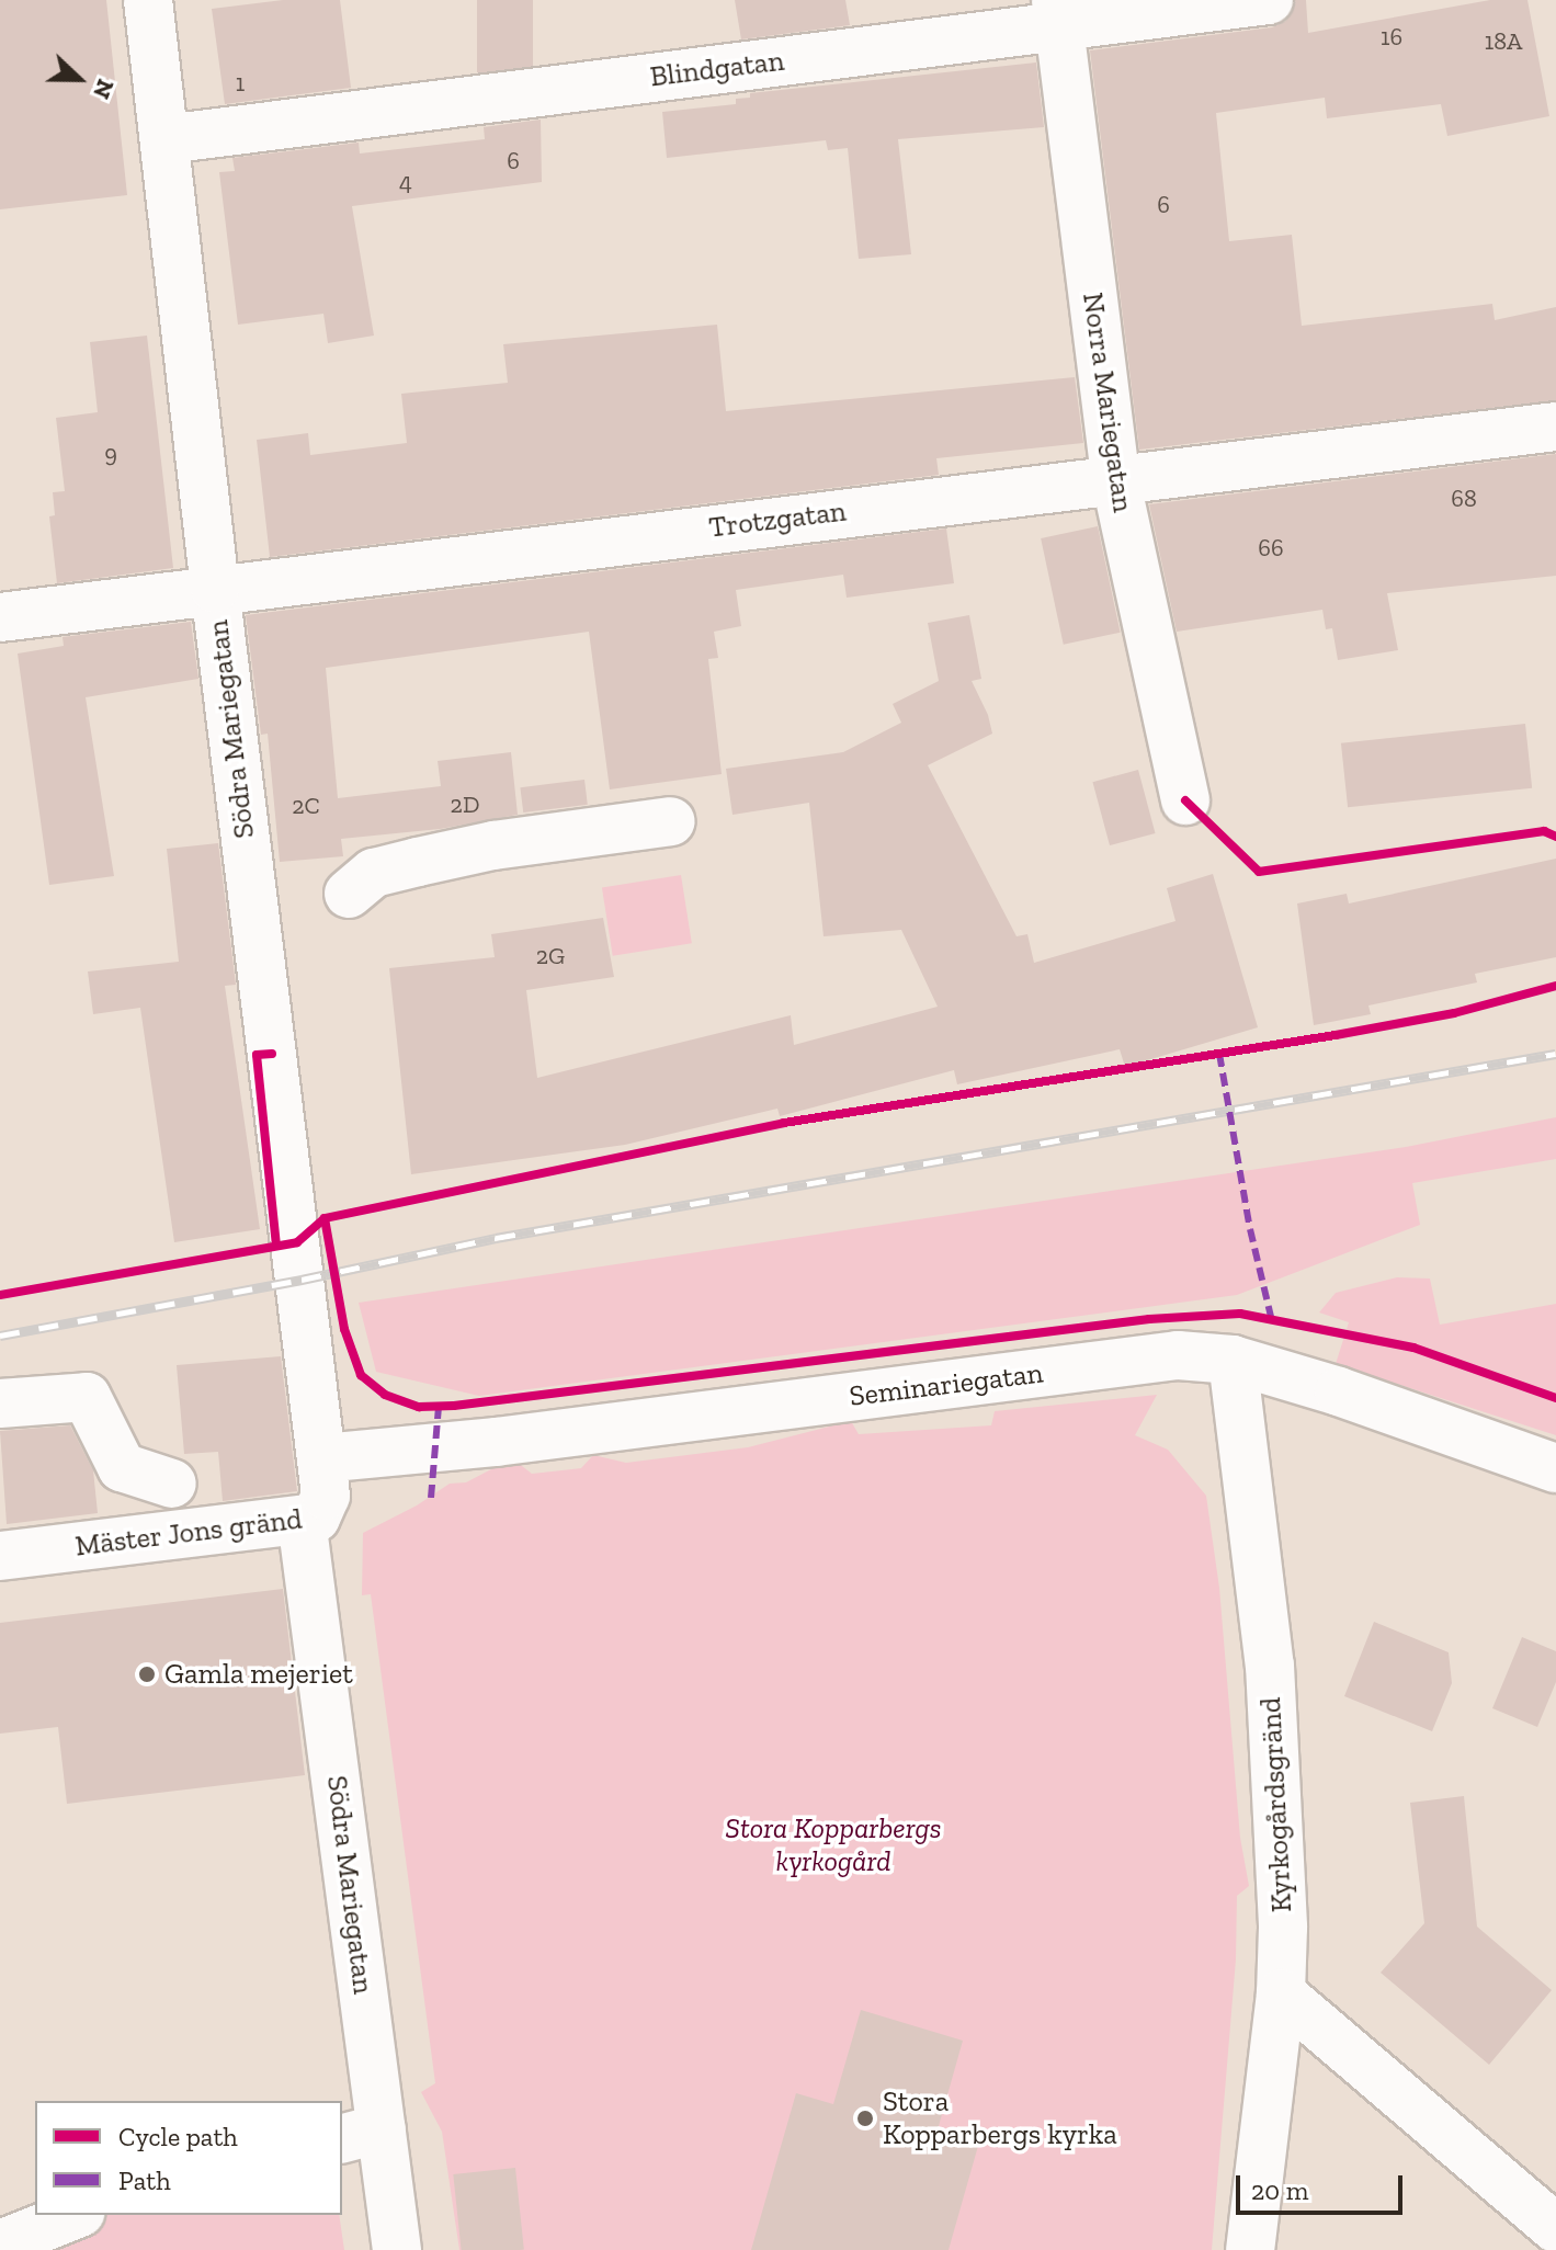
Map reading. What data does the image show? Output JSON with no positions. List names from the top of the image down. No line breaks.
{"streets":{"street":["Blindgatan","Norra Mariegatan","Trotzgatan","Södra Mariegatan","Seminariegatan","Mäster Jons gränd","Kyrkogårdsgränd"]},"crossings":[["Blindgatan","Norra Mariegatan"],["Blindgatan","Södra Mariegatan"],["Norra Mariegatan","Trotzgatan"],["Trotzgatan","Södra Mariegatan"],["Södra Mariegatan","Seminariegatan"],["Södra Mariegatan","Mäster Jons gränd"],["Seminariegatan","Mäster Jons gränd"],["Seminariegatan","Kyrkogårdsgränd"]],"parks":["Stora Kopparbergs kyrkogård"],"places":["Gamla mejeriet","Stora Kopparbergs kyrka"],"house_numbers":["16","18A","1","6","4","6","9","68","66","2D","2C","2G"],"legend":["Cycle path","Path"],"scale_bar":"20 m","north":"right"}
